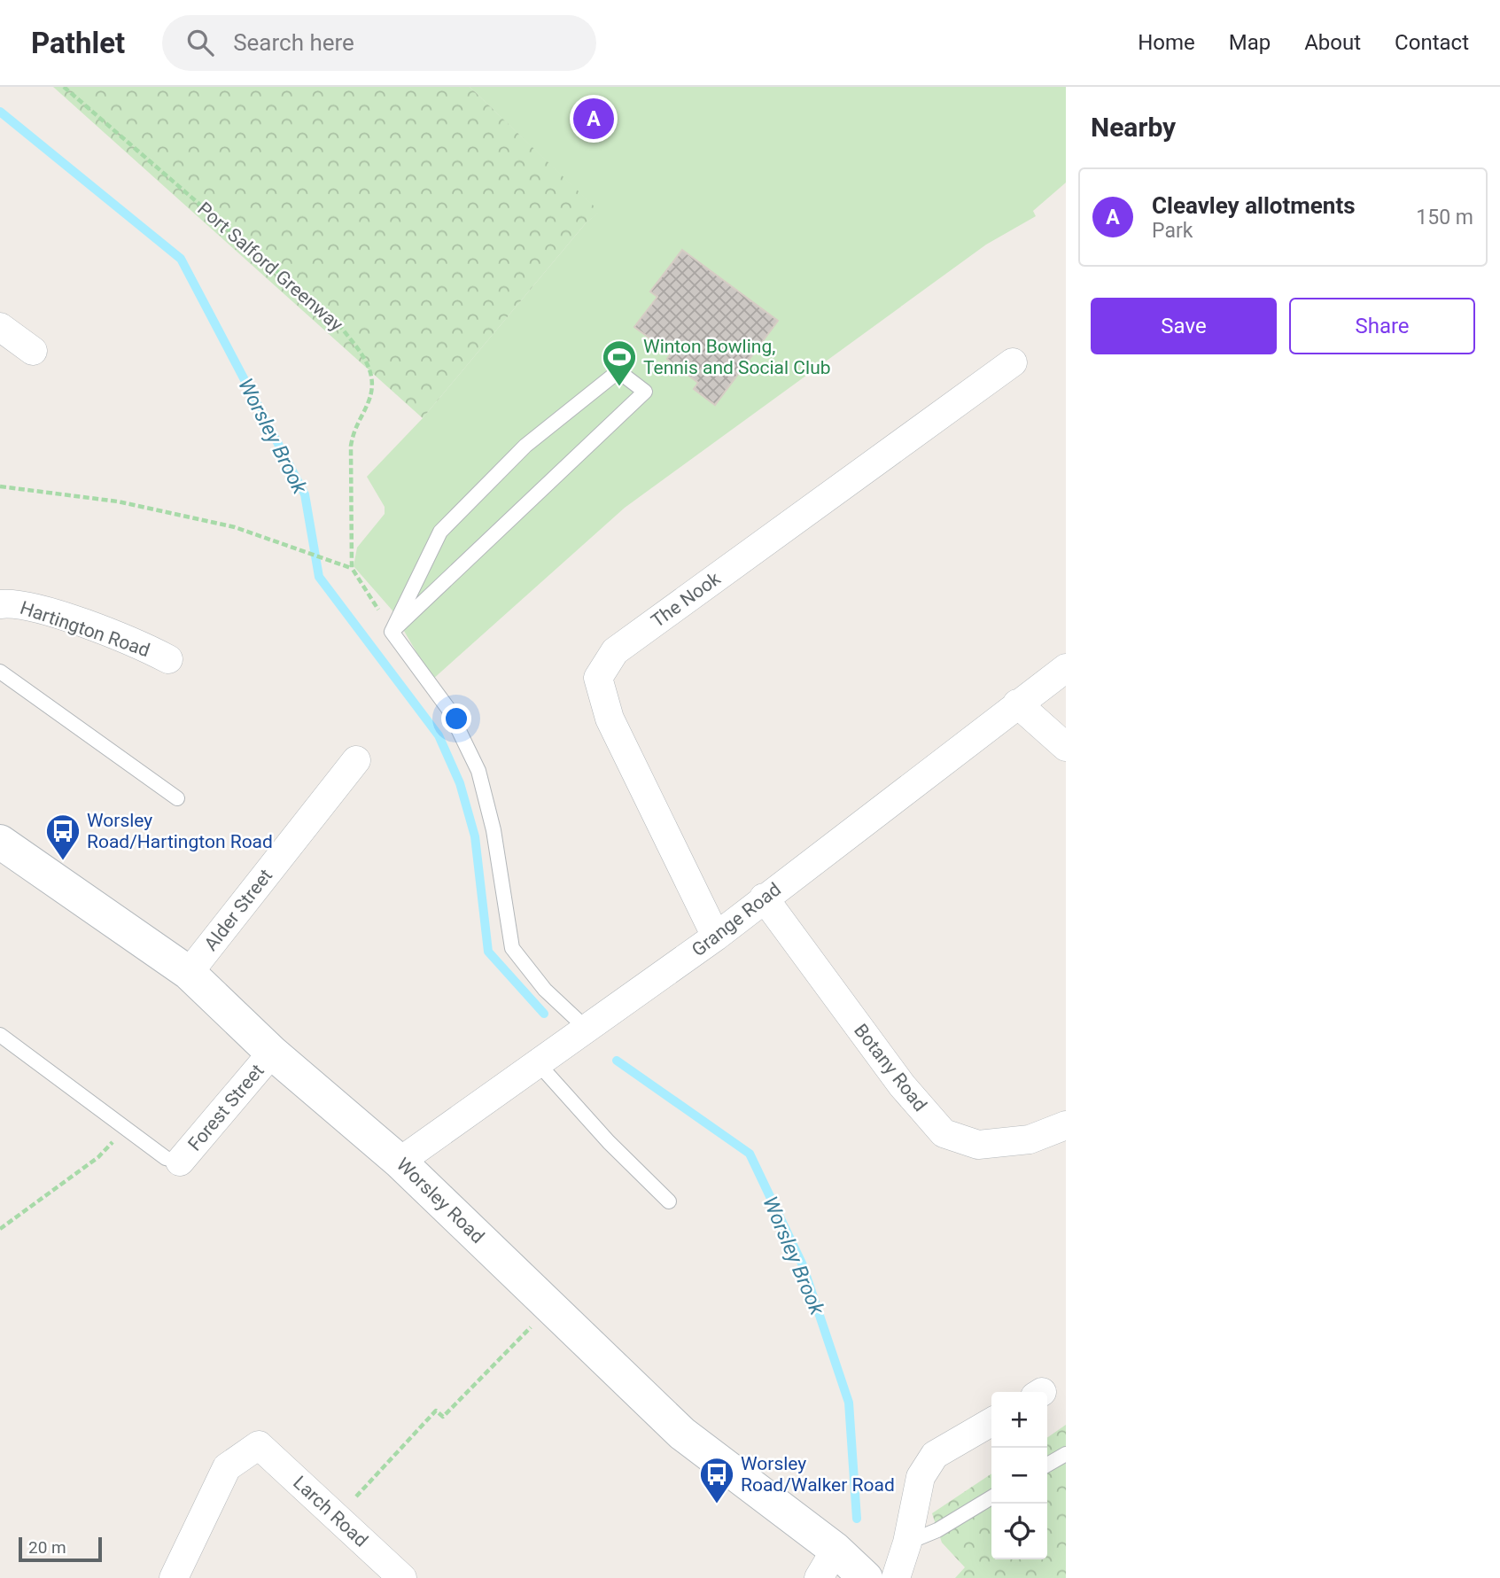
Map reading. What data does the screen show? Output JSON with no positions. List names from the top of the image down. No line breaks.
{"streets":{"main road":["Worsley Road"],"street":["The Nook","Hartington Road","Alder Street","Grange Road","Botany Road","Forest Street","Larch Road"],"path":["Port Salford Greenway"]},"crossings":[["The Nook","Grange Road"],["Alder Street","Worsley Road"],["Grange Road","Botany Road"],["Grange Road","Worsley Road"],["Forest Street","Worsley Road"]],"water":["Worsley Brook"],"places":{"sports":["Winton Bowling, Tennis and Social Club"],"bus stop":["Worsley Road/Hartington Road","Worsley Road/Walker Road"]},"scale_bar":"20 m","page":{"header":"Pathlet","search":"Search here","nav":["Home","Map","About","Contact"],"heading":"Nearby","pins":"A","list":[{"mark":"A","name":"Cleavley allotments","note":"Park","value":"150 m"}],"buttons":["Save","Share"],"map_buttons":["+","−"],"scale":"20 m"}}
